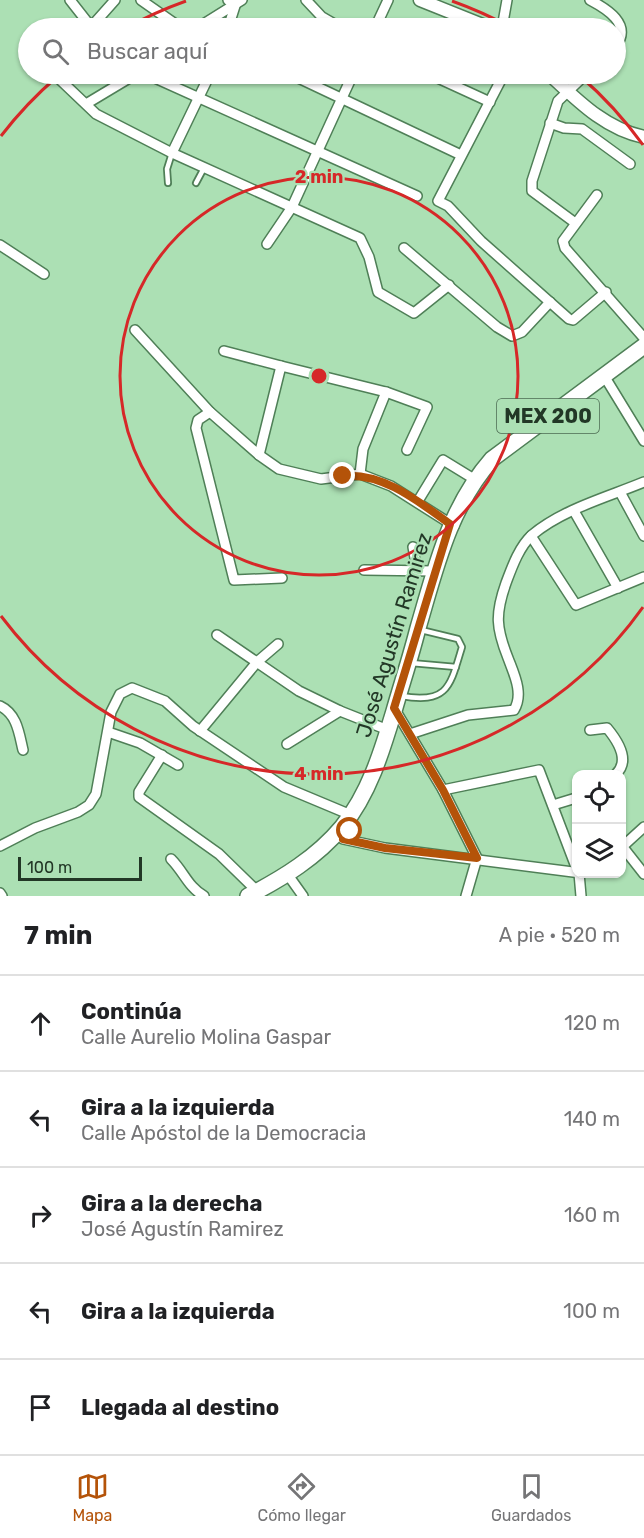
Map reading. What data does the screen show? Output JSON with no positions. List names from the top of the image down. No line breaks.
{"streets":{"main road":["MEX 200","José Agustín Ramirez"]},"scale_bar":"100 m","page":{"search":"Buscar aquí","scale":"100 m","heading":["7 min","A pie · 520 m"],"list":[["Continúa","Calle Aurelio Molina Gaspar","120 m"],["Gira a la izquierda","Calle Apóstol de la Democracia","140 m"],["Gira a la derecha","José Agustín Ramirez","160 m"],["Gira a la izquierda","100 m"],"Llegada al destino"],"nav":["Mapa","Cómo llegar","Guardados"]},"rings":["2 min","4 min"]}
